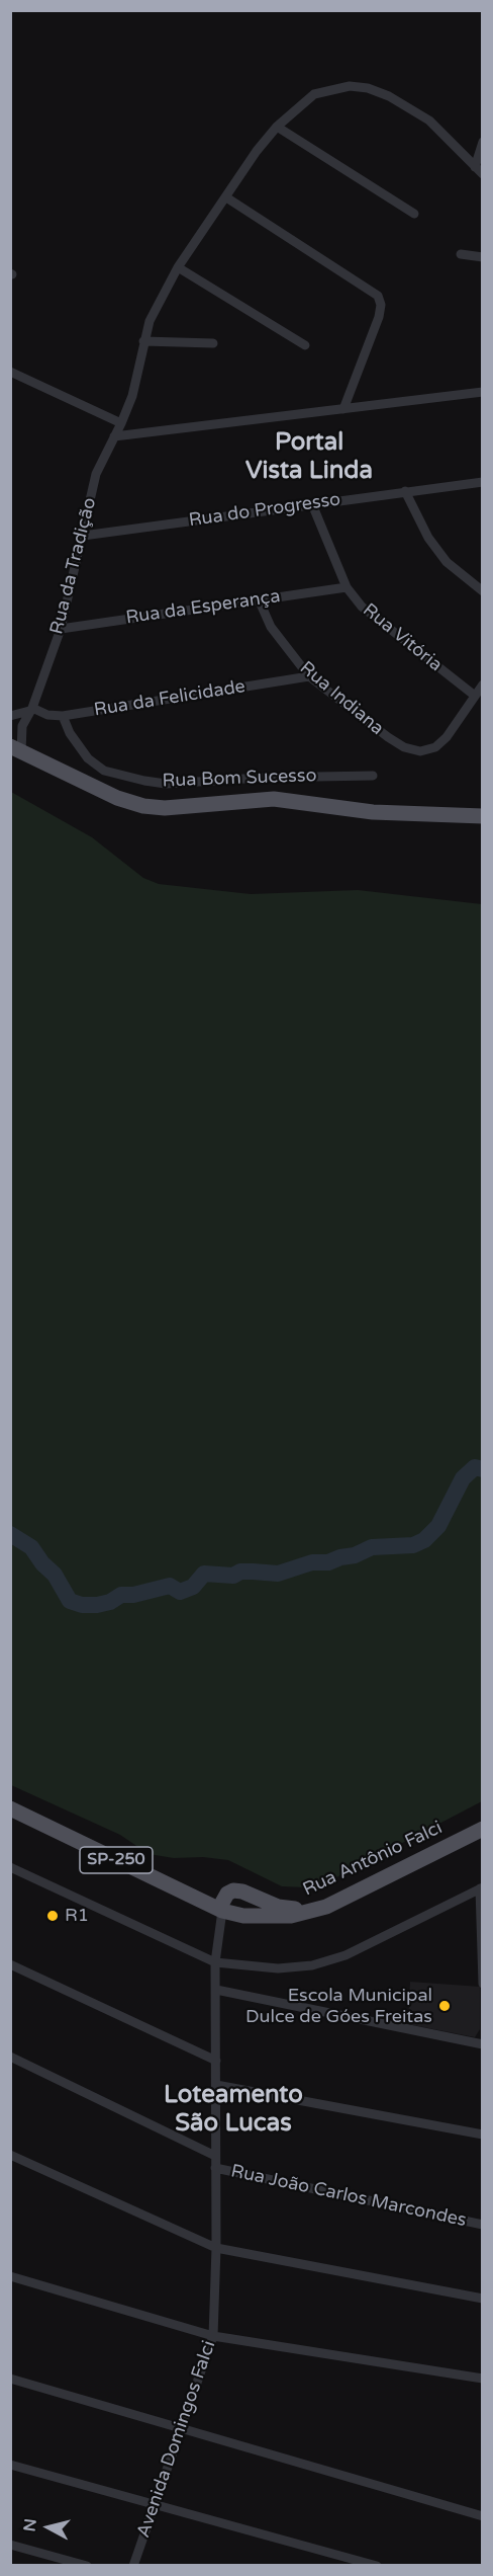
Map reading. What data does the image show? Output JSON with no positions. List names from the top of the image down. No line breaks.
{"streets":{"main road":["Rua Antônio Falci","SP-250"],"street":["Rua do Progresso","Rua da Tradição","Rua da Esperança","Rua Vitória","Rua da Felicidade","Rua Indiana","Rua Bom Sucesso","Rua João Carlos Marcondes","Avenida Domingos Falci"]},"crossings":[["Rua do Progresso","Rua da Tradição"],["Rua do Progresso","Rua Vitória"],["Rua da Tradição","Rua da Esperança"],["Rua da Tradição","Rua da Felicidade"],["Rua da Esperança","Rua Vitória"],["Rua da Esperança","Rua Indiana"],["Rua Vitória","Rua Indiana"],["Rua da Felicidade","Rua Indiana"],["Rua da Felicidade","Rua Bom Sucesso"],["Rua Antônio Falci","Avenida Domingos Falci"],["Rua João Carlos Marcondes","Avenida Domingos Falci"]],"districts":["Portal Vista Linda","Loteamento São Lucas"],"places":["R1","Escola Municipal Dulce de Góes Freitas"],"north":"left"}
